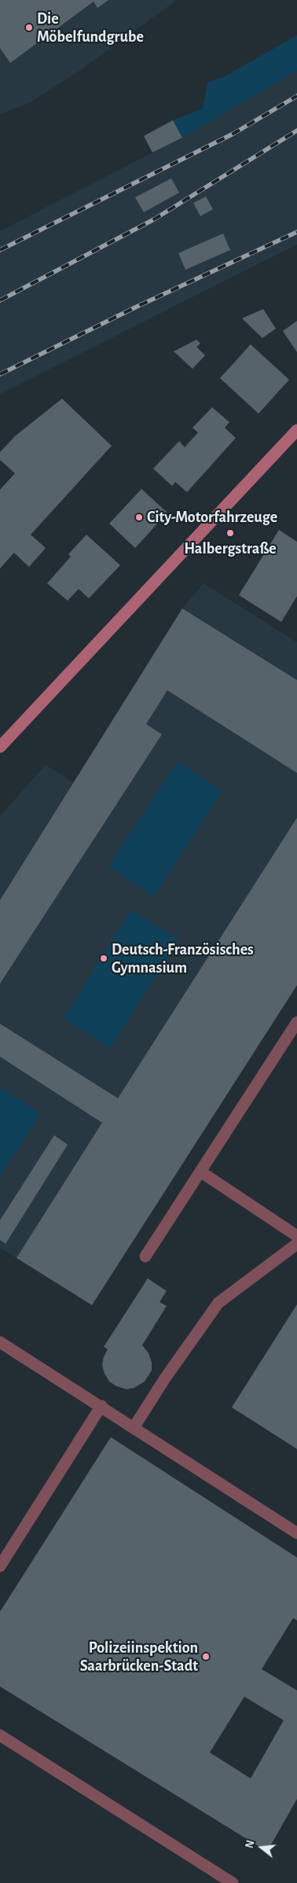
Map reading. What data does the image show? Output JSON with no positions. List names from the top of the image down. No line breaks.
{"places":["Die Möbelfundgrube","City-Motorfahrzeuge","Halbergstraße","Deutsch-Französisches Gymnasium","Polizeiinspektion Saarbrücken-Stadt"],"north":"left"}
